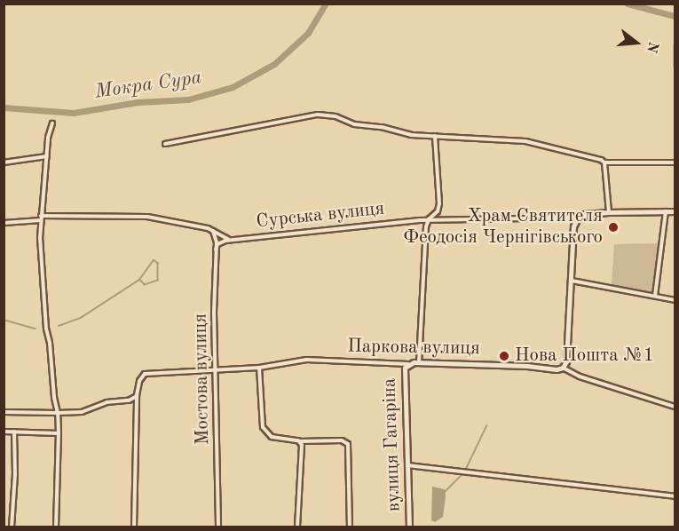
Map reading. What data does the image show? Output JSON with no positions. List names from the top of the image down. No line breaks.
{"streets":{"street":["Сурська вулиця","Паркова вулиця","Мостова вулиця","вулиця Гагаріна"]},"crossings":[["Сурська вулиця","Мостова вулиця"],["Паркова вулиця","Мостова вулиця"],["Паркова вулиця","вулиця Гагаріна"]],"water":["Мокра Сура"],"places":["Храм Святителя Феодосія Чернігівського","Нова Пошта №1"],"north":"right"}
